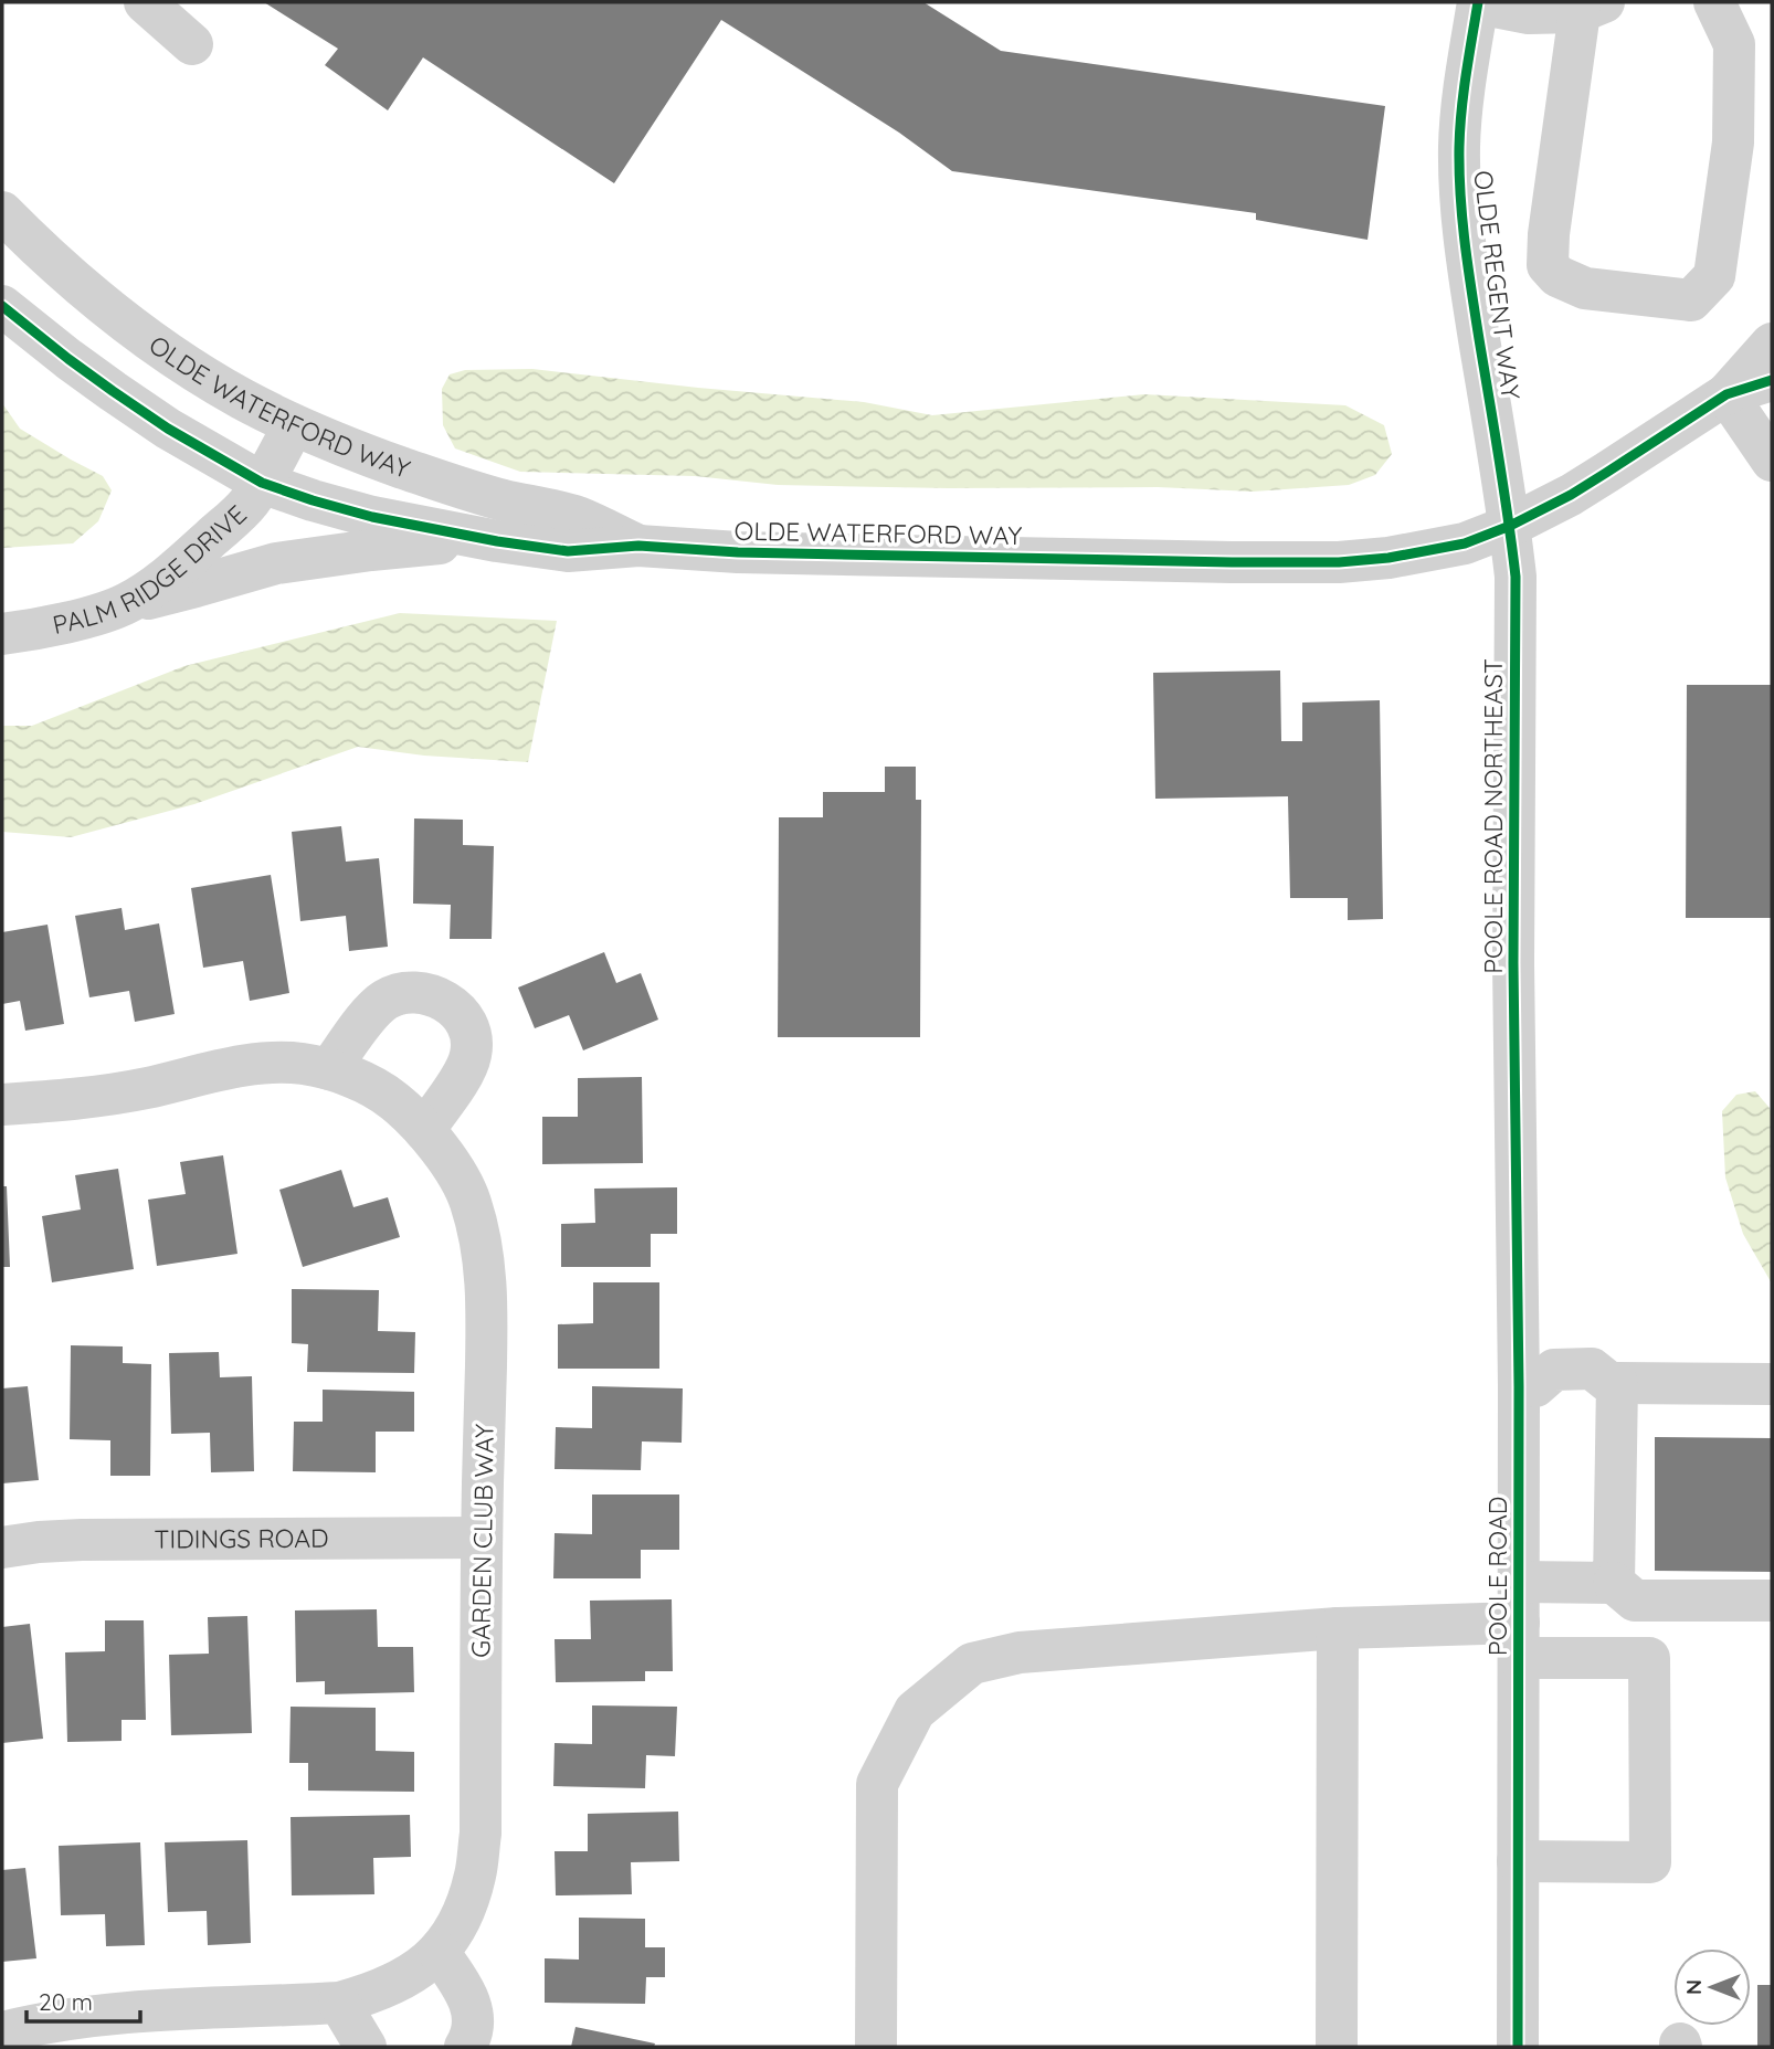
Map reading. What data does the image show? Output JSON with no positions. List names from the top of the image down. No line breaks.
{"streets":{"street":["OLDE REGENT WAY","OLDE WATERFORD WAY","PALM RIDGE DRIVE","POOLE ROAD NORTHEAST","TIDINGS ROAD","GARDEN CLUB WAY","POOLE ROAD"]},"crossings":[["OLDE REGENT WAY","OLDE WATERFORD WAY"],["OLDE REGENT WAY","POOLE ROAD NORTHEAST"],["OLDE WATERFORD WAY","PALM RIDGE DRIVE"],["OLDE WATERFORD WAY","POOLE ROAD NORTHEAST"],["POOLE ROAD NORTHEAST","POOLE ROAD"],["TIDINGS ROAD","GARDEN CLUB WAY"]],"scale_bar":"20 m","north":"left"}
